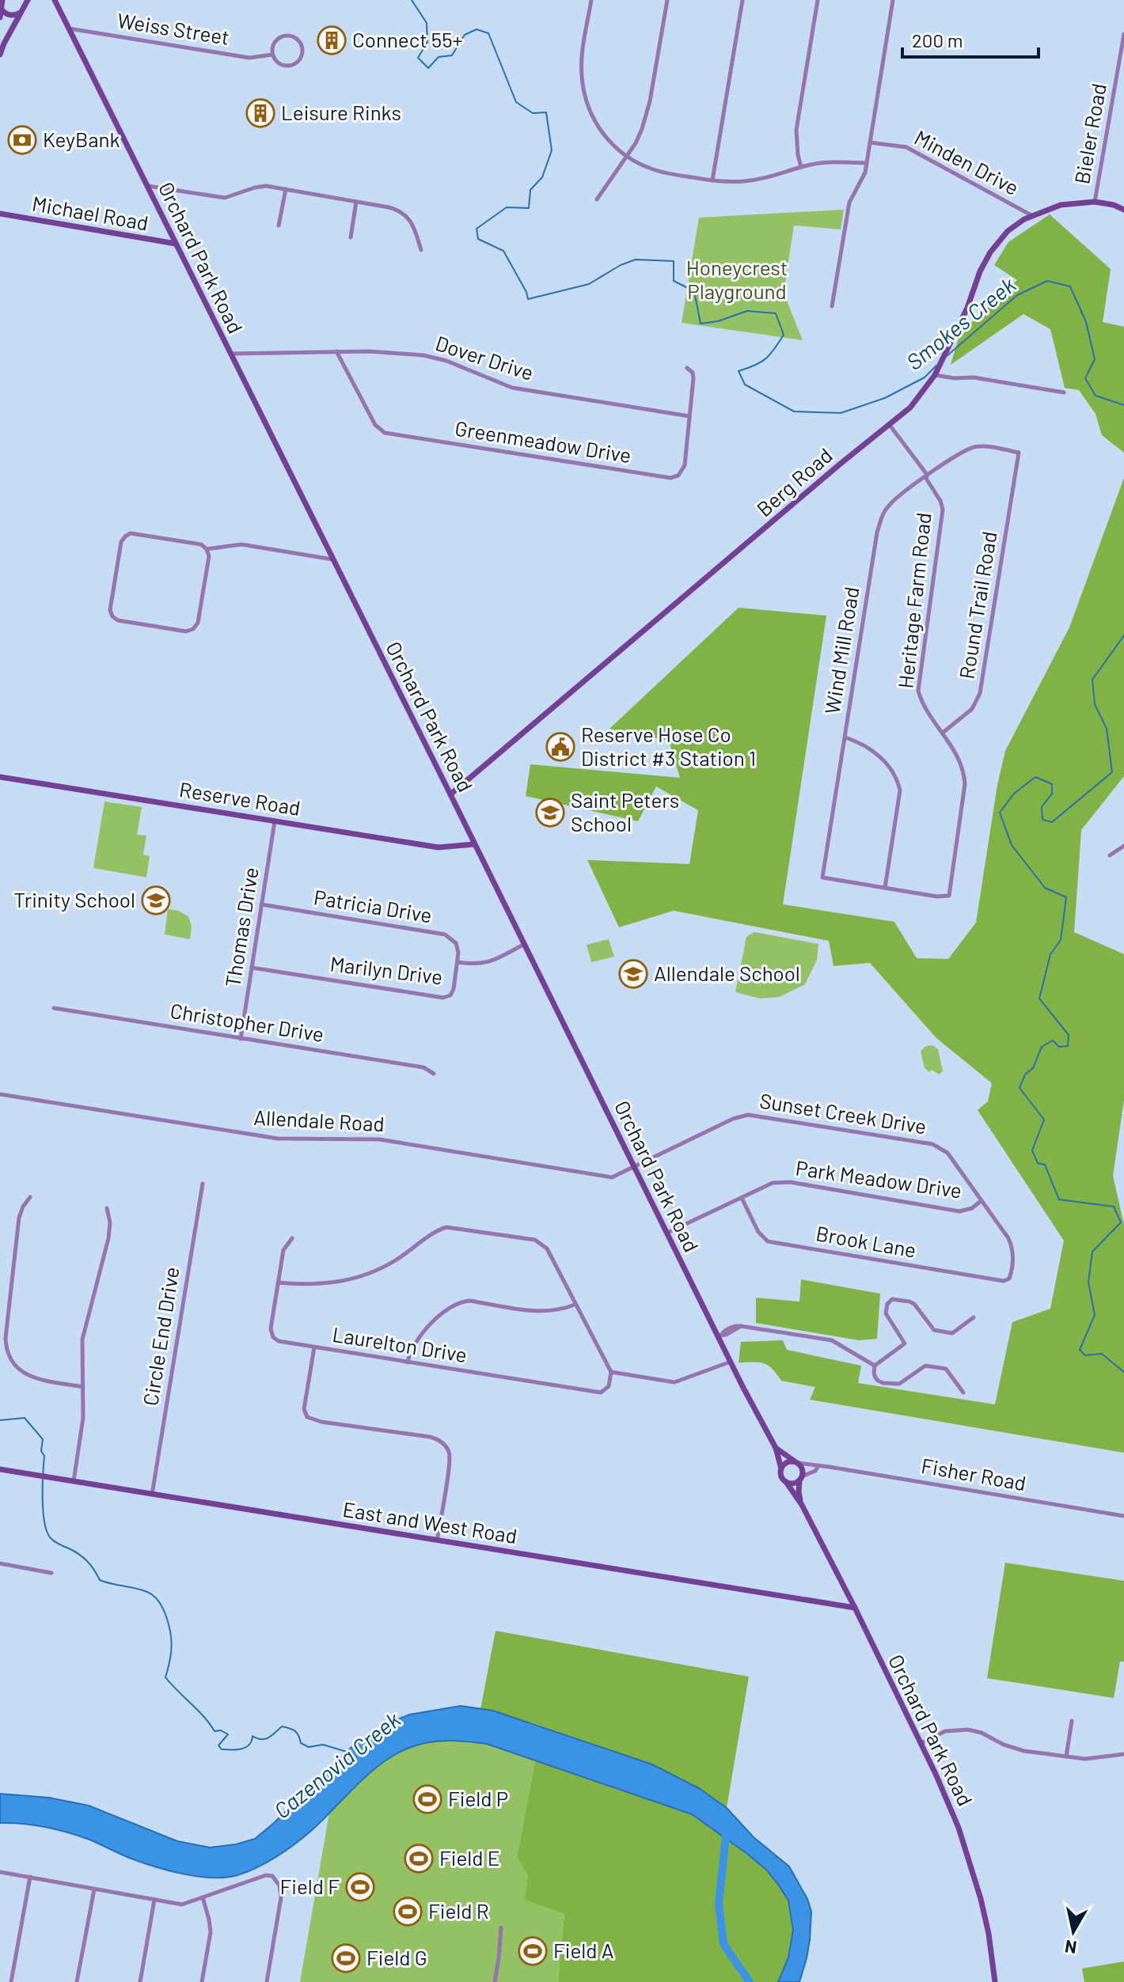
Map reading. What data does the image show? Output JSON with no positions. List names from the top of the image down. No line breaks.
{"streets":{"street":["Weiss Street","Bieler Road","Minden Drive","Michael Road","Orchard Park Road","Dover Drive","Greenmeadow Drive","Berg Road","Heritage Farm Road","Round Trail Road","Wind Mill Road","Reserve Road","Patricia Drive","Thomas Drive","Marilyn Drive","Christopher Drive","Sunset Creek Drive","Allendale Road","Park Meadow Drive","Brook Lane","Circle End Drive","Laurelton Drive","Fisher Road","East and West Road"]},"crossings":[["Weiss Street","Orchard Park Road"],["Bieler Road","Berg Road"],["Minden Drive","Berg Road"],["Michael Road","Orchard Park Road"],["Orchard Park Road","Dover Drive"],["Orchard Park Road","Berg Road"],["Orchard Park Road","Reserve Road"],["Orchard Park Road","Marilyn Drive"],["Orchard Park Road","Sunset Creek Drive"],["Orchard Park Road","Allendale Road"],["Orchard Park Road","Park Meadow Drive"],["Orchard Park Road","Fisher Road"],["Orchard Park Road","East and West Road"],["Dover Drive","Greenmeadow Drive"],["Berg Road","Heritage Farm Road"],["Heritage Farm Road","Round Trail Road"],["Heritage Farm Road","Wind Mill Road"],["Round Trail Road","Wind Mill Road"],["Reserve Road","Thomas Drive"],["Patricia Drive","Thomas Drive"],["Patricia Drive","Marilyn Drive"],["Thomas Drive","Marilyn Drive"],["Thomas Drive","Christopher Drive"],["Sunset Creek Drive","Allendale Road"],["Sunset Creek Drive","Park Meadow Drive"],["Sunset Creek Drive","Brook Lane"],["Park Meadow Drive","Brook Lane"],["Circle End Drive","East and West Road"]],"water":["Smokes Creek","Cazenovia Creek"],"parks":["Honeycrest Playground"],"places":{"building":["Connect 55+","Leisure Rinks"],"bank":["KeyBank"],"public building":["Reserve Hose Co District #3 Station 1"],"school or university":["Saint Peters School","Trinity School","Allendale School"],"sports":["Field P","Field E","Field F","Field R","Field A","Field G"]},"scale_bar":"200 m","north":"bottom"}
